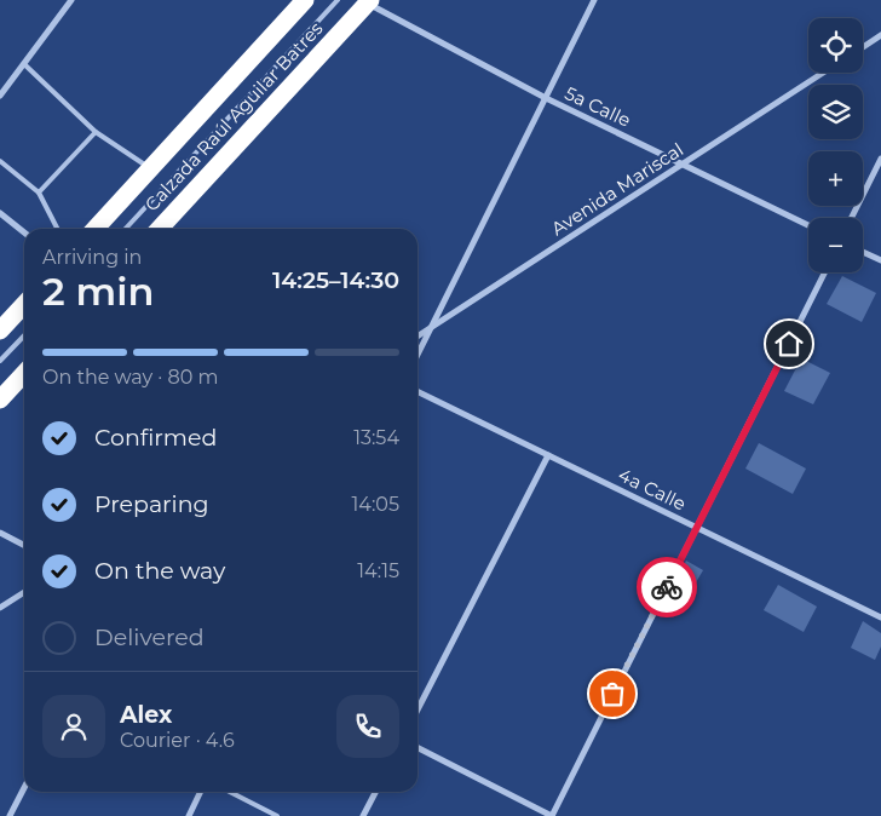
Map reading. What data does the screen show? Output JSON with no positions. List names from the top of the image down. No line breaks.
{"streets":{"highway":["Calzada Raúl Aguilar Batres"],"street":["5a Calle","Avenida Mariscal","4a Calle"]},"crossings":[["5a Calle","Calzada Raúl Aguilar Batres"],["5a Calle","Avenida Mariscal"]],"page":{"map_buttons":["+","−"],"heading":["2 min","Arriving in","14:25–14:30"],"panel":["Alex","Courier · 4.6"],"bar":"On the way · 80 m","list":[["Confirmed","13:54"],["Preparing","14:05"],["On the way","14:15"],"Delivered"]}}
